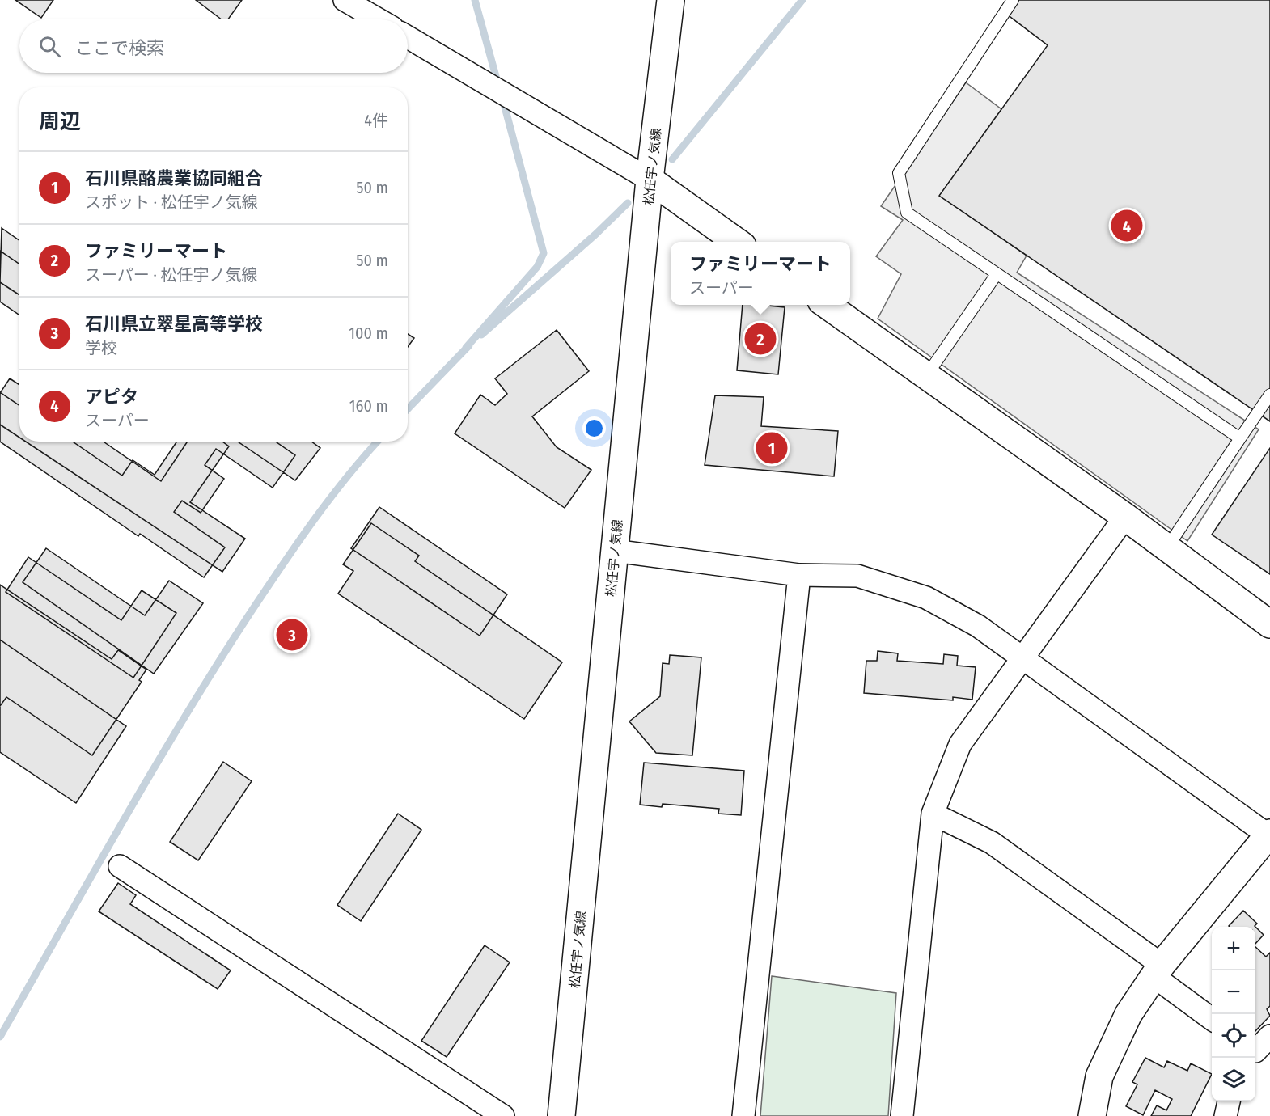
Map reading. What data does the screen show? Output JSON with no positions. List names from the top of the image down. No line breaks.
{"streets":{"main road":["松任宇ノ気線"]},"page":{"search":"ここで検索","heading":["周辺","4件"],"list":[{"mark":"1","name":"石川県酪農業協同組合","note":"スポット · 松任宇ノ気線","value":"50 m"},{"mark":"2","name":"ファミリーマート","note":"スーパー · 松任宇ノ気線","value":"50 m"},{"mark":"3","name":"石川県立翠星高等学校","note":"学校","value":"100 m"},{"mark":"4","name":"アピタ","note":"スーパー","value":"160 m"}],"pins":["4","2","1","3"],"popup":["ファミリーマート","スーパー"],"map_buttons":["+","−"]}}
